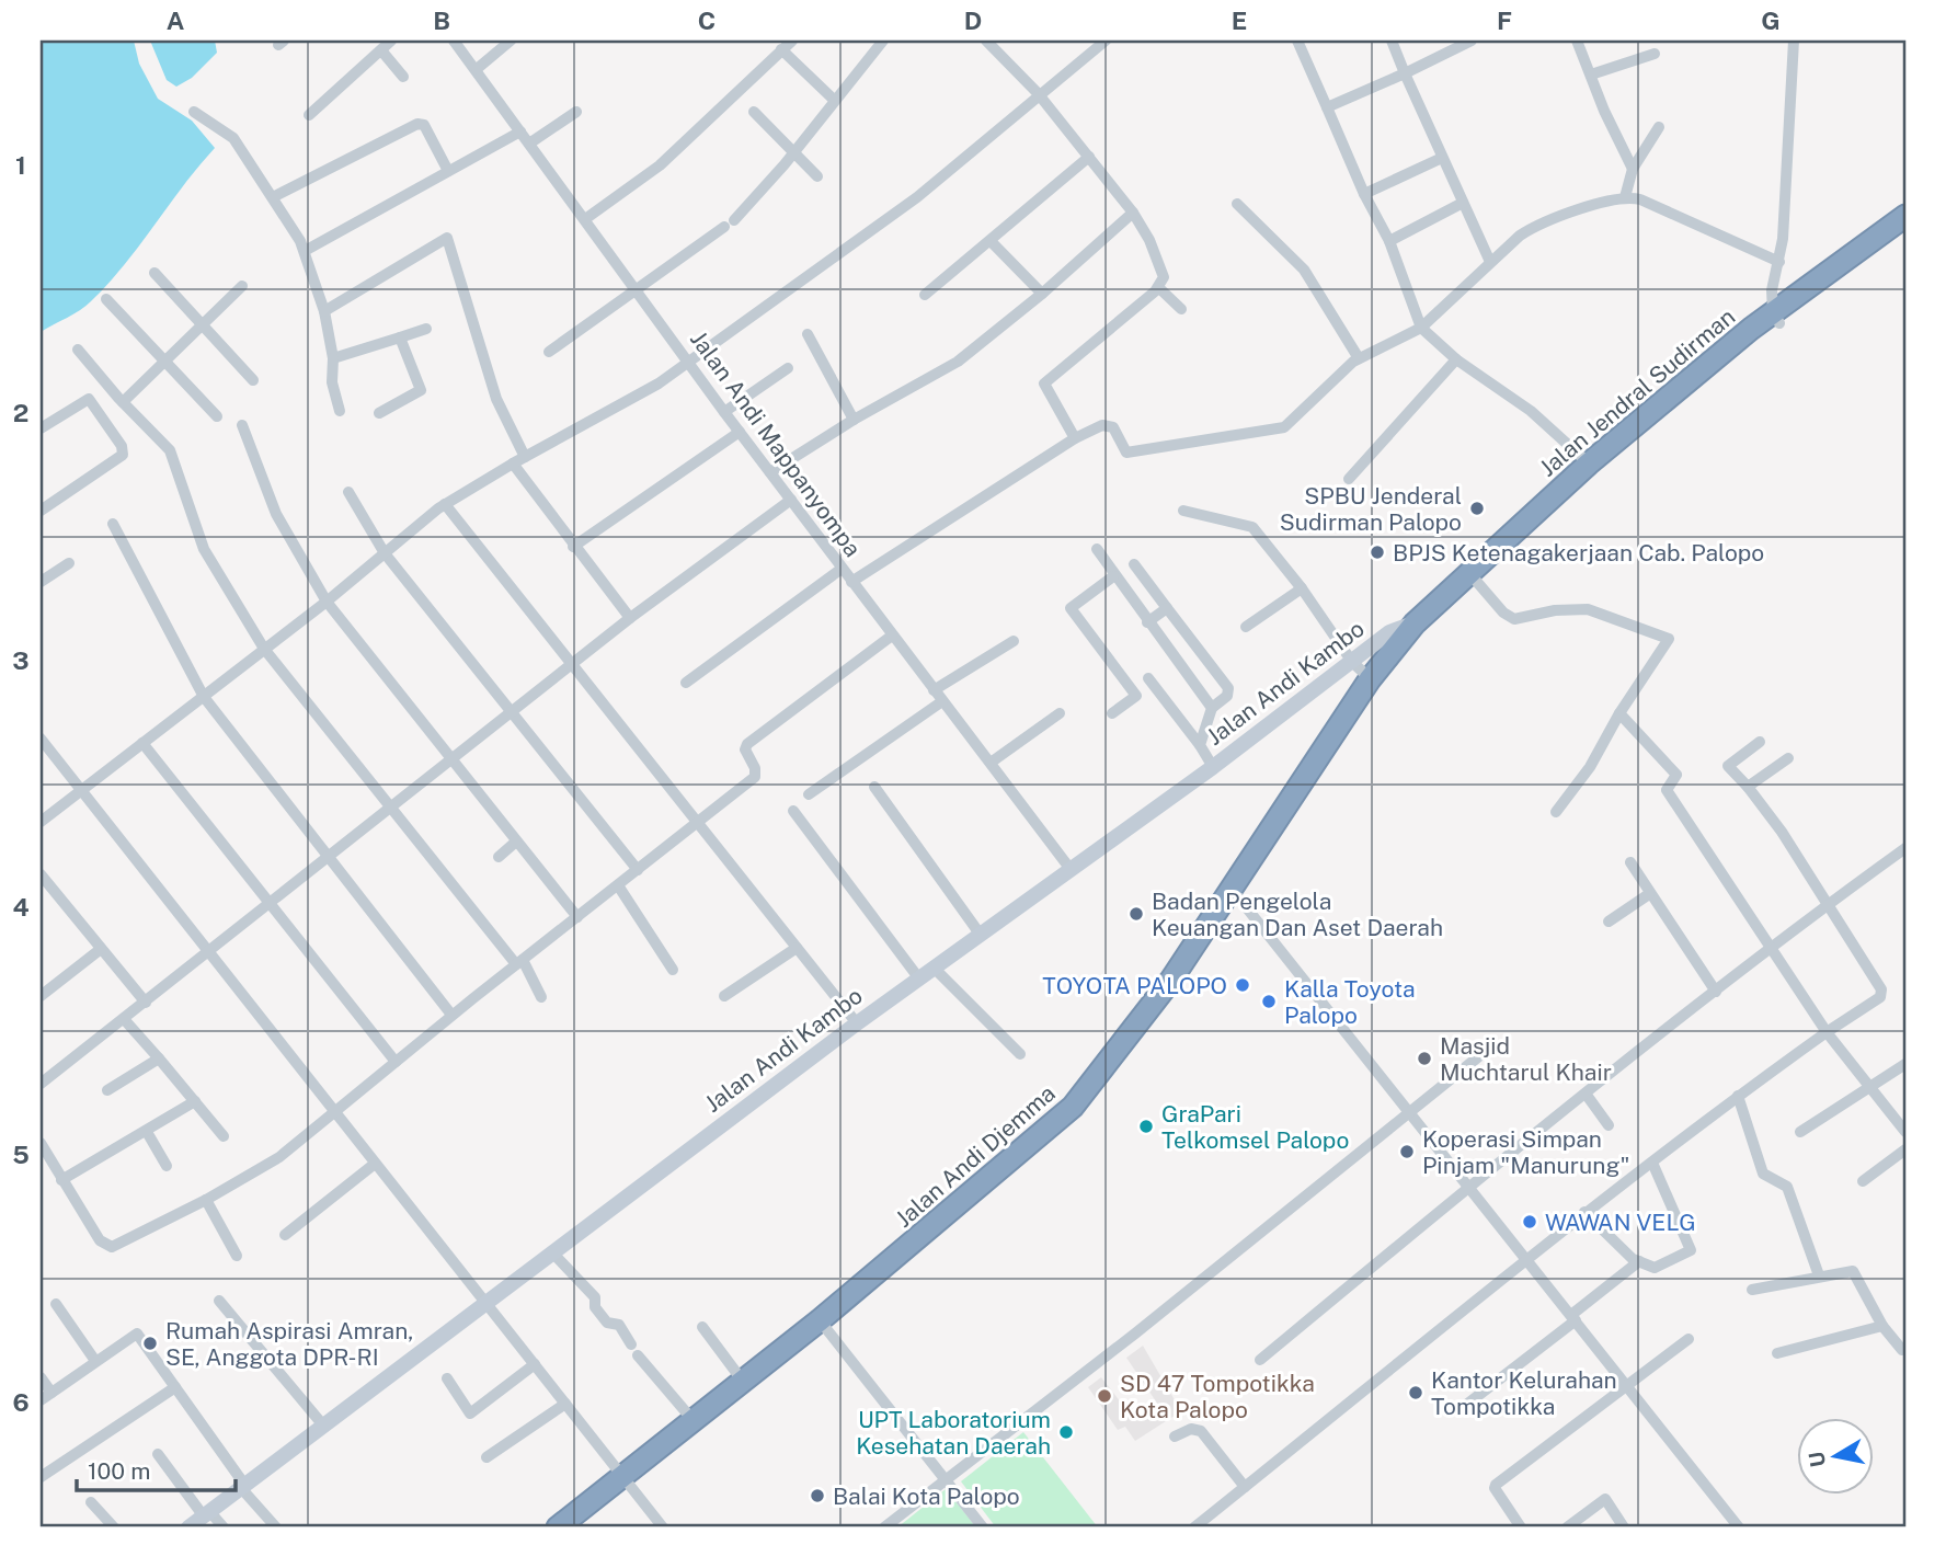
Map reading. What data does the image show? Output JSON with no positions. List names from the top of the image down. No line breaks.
{"streets":{"highway":["Jalan Jendral Sudirman","Jalan Andi Djemma"],"street":["Jalan Andi Mappanyompa","Jalan Andi Kambo"]},"crossings":[["Jalan Jendral Sudirman","Jalan Andi Kambo"],["Jalan Jendral Sudirman","Jalan Andi Djemma"],["Jalan Andi Mappanyompa","Jalan Andi Kambo"],["Jalan Andi Kambo","Jalan Andi Djemma"]],"places":["SPBU Jenderal Sudirman Palopo","BPJS Ketenagakerjaan Cab. Palopo","Badan Pengelola Keuangan Dan Aset Daerah","TOYOTA PALOPO","Kalla Toyota Palopo","Masjid Muchtarul Khair","GraPari Telkomsel Palopo","Koperasi Simpan Pinjam \"Manurung\"","WAWAN VELG","Rumah Aspirasi Amran, SE, Anggota DPR-RI","Kantor Kelurahan Tompotikka","SD 47 Tompotikka Kota Palopo","UPT Laboratorium Kesehatan Daerah","Balai Kota Palopo"],"scale_bar":"100 m","north":"left","grid":{"columns":["A","B","C","D","E","F","G"],"rows":["1","2","3","4","5","6"]}}
